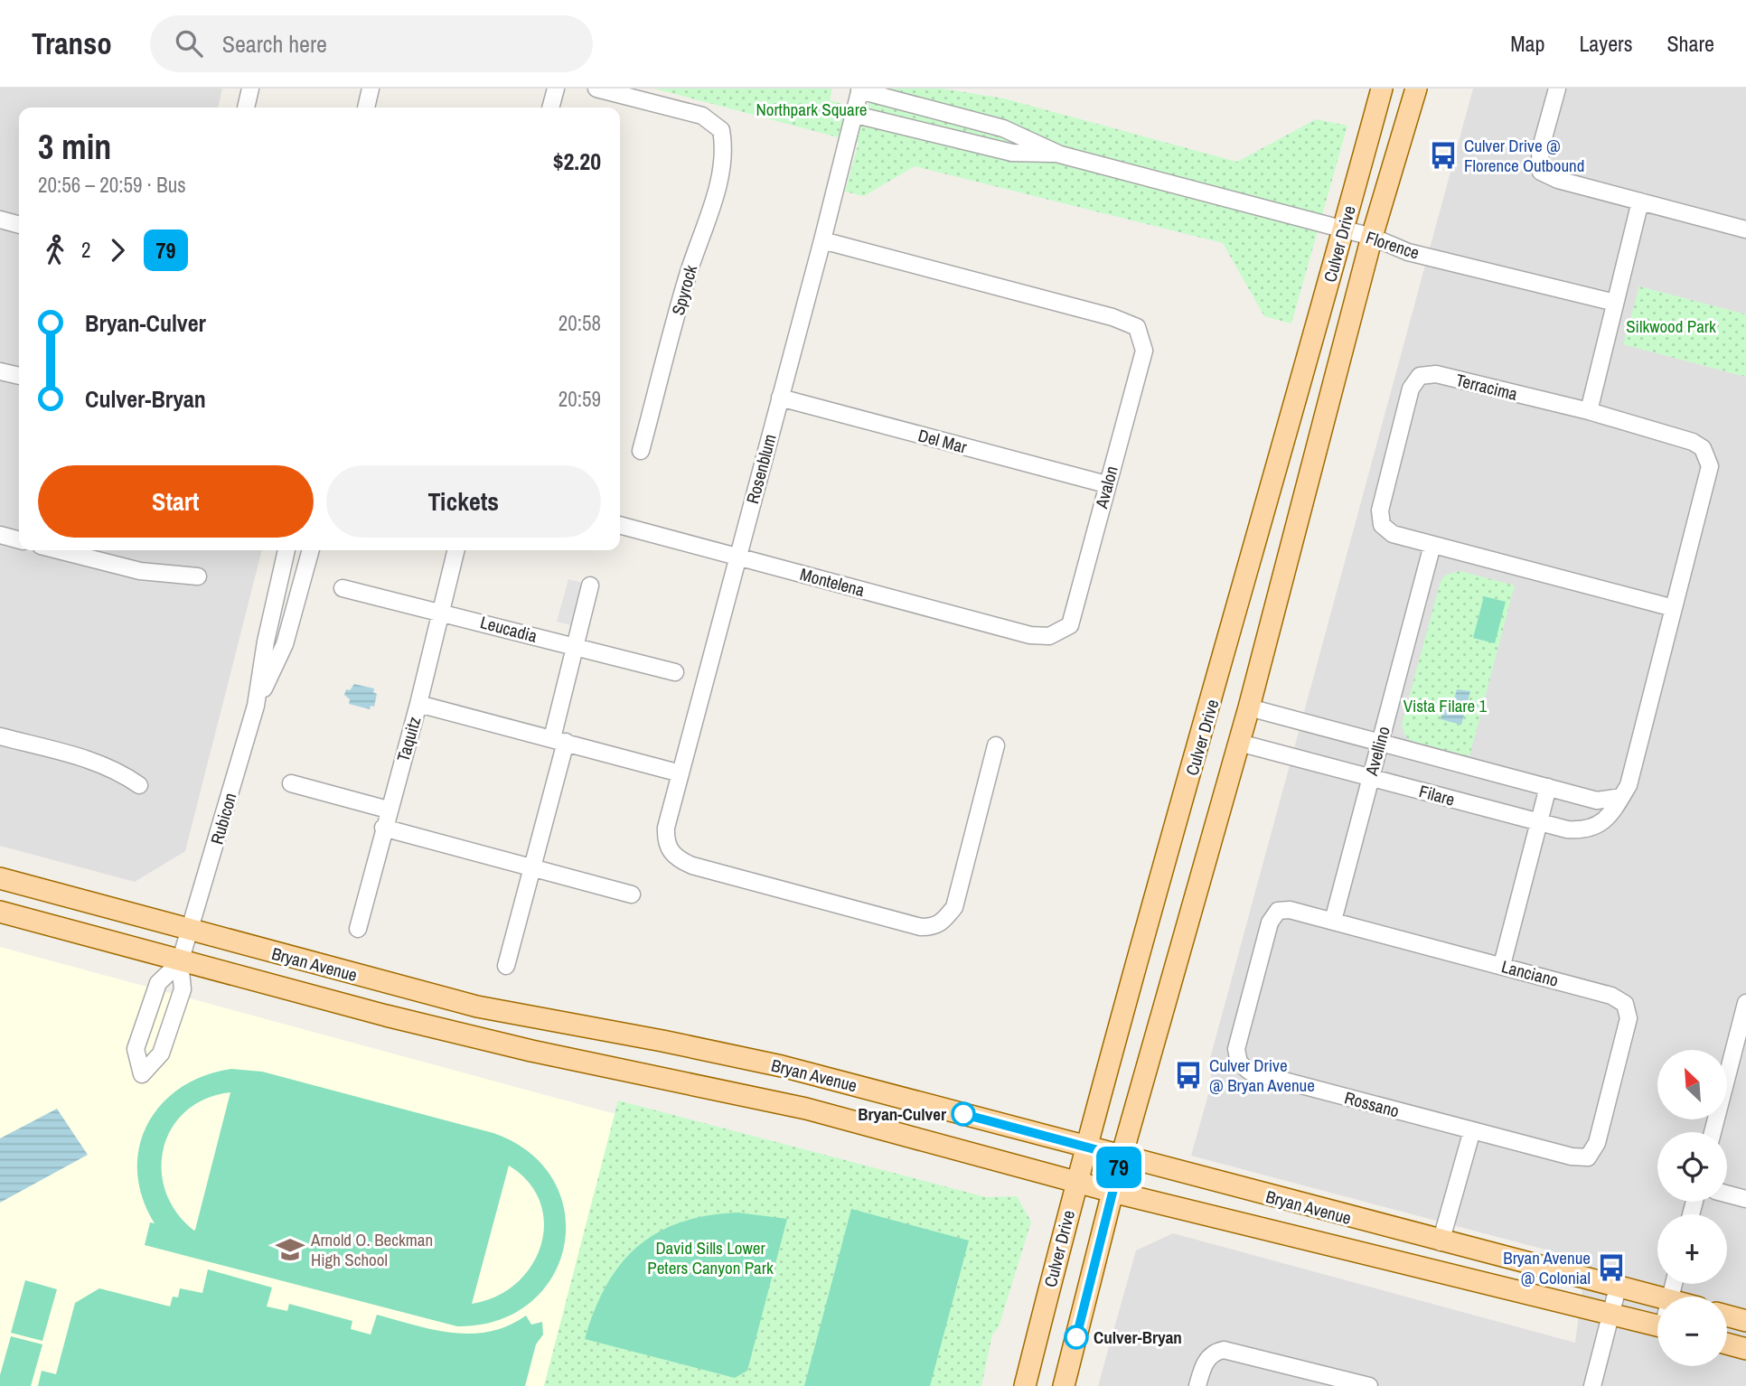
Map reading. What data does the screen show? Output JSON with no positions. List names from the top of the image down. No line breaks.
{"streets":{"main road":["Culver Drive","Bryan Avenue"],"street":["Florence","Spyrock","Terracima","Del Mar","Rosenblum","Avalon","Montelena","Leucadia","Taquitz","Avellino","Filare","Rubicon","Lanciano","Rossano"]},"crossings":[["Culver Drive","Florence"],["Culver Drive","Filare"],["Culver Drive","Bryan Avenue"],["Florence","Rosenblum"],["Terracima","Avellino"],["Terracima","Filare"],["Del Mar","Rosenblum"],["Del Mar","Avalon"],["Rosenblum","Avalon"],["Rosenblum","Montelena"],["Avalon","Montelena"],["Leucadia","Taquitz"],["Avellino","Filare"],["Avellino","Lanciano"],["Rubicon","Bryan Avenue"],["Lanciano","Rossano"]],"parks":["Northpark Square","Silkwood Park","Vista Filare 1","David Sills Lower Peters Canyon Park"],"places":{"bus stop":["Culver Drive @ Florence Outbound","Culver Drive @ Bryan Avenue","Bryan Avenue @ Colonial"],"other":["Bryan-Culver","Culver-Bryan"],"school or university":["Arnold O. Beckman High School"]},"lines":["bus line 79"],"north":"top left","page":{"header":"Transo","search":"Search here","nav":["Map","Layers","Share"],"on_map":"79","heading":["3 min","20:56 – 20:59 · Bus","$2.20"],"legs":["2","79"],"list":[{"name":"Bryan-Culver","value":"20:58"},{"name":"Culver-Bryan","value":"20:59"}],"buttons":["Start","Tickets"],"map_buttons":["+","−"]}}
